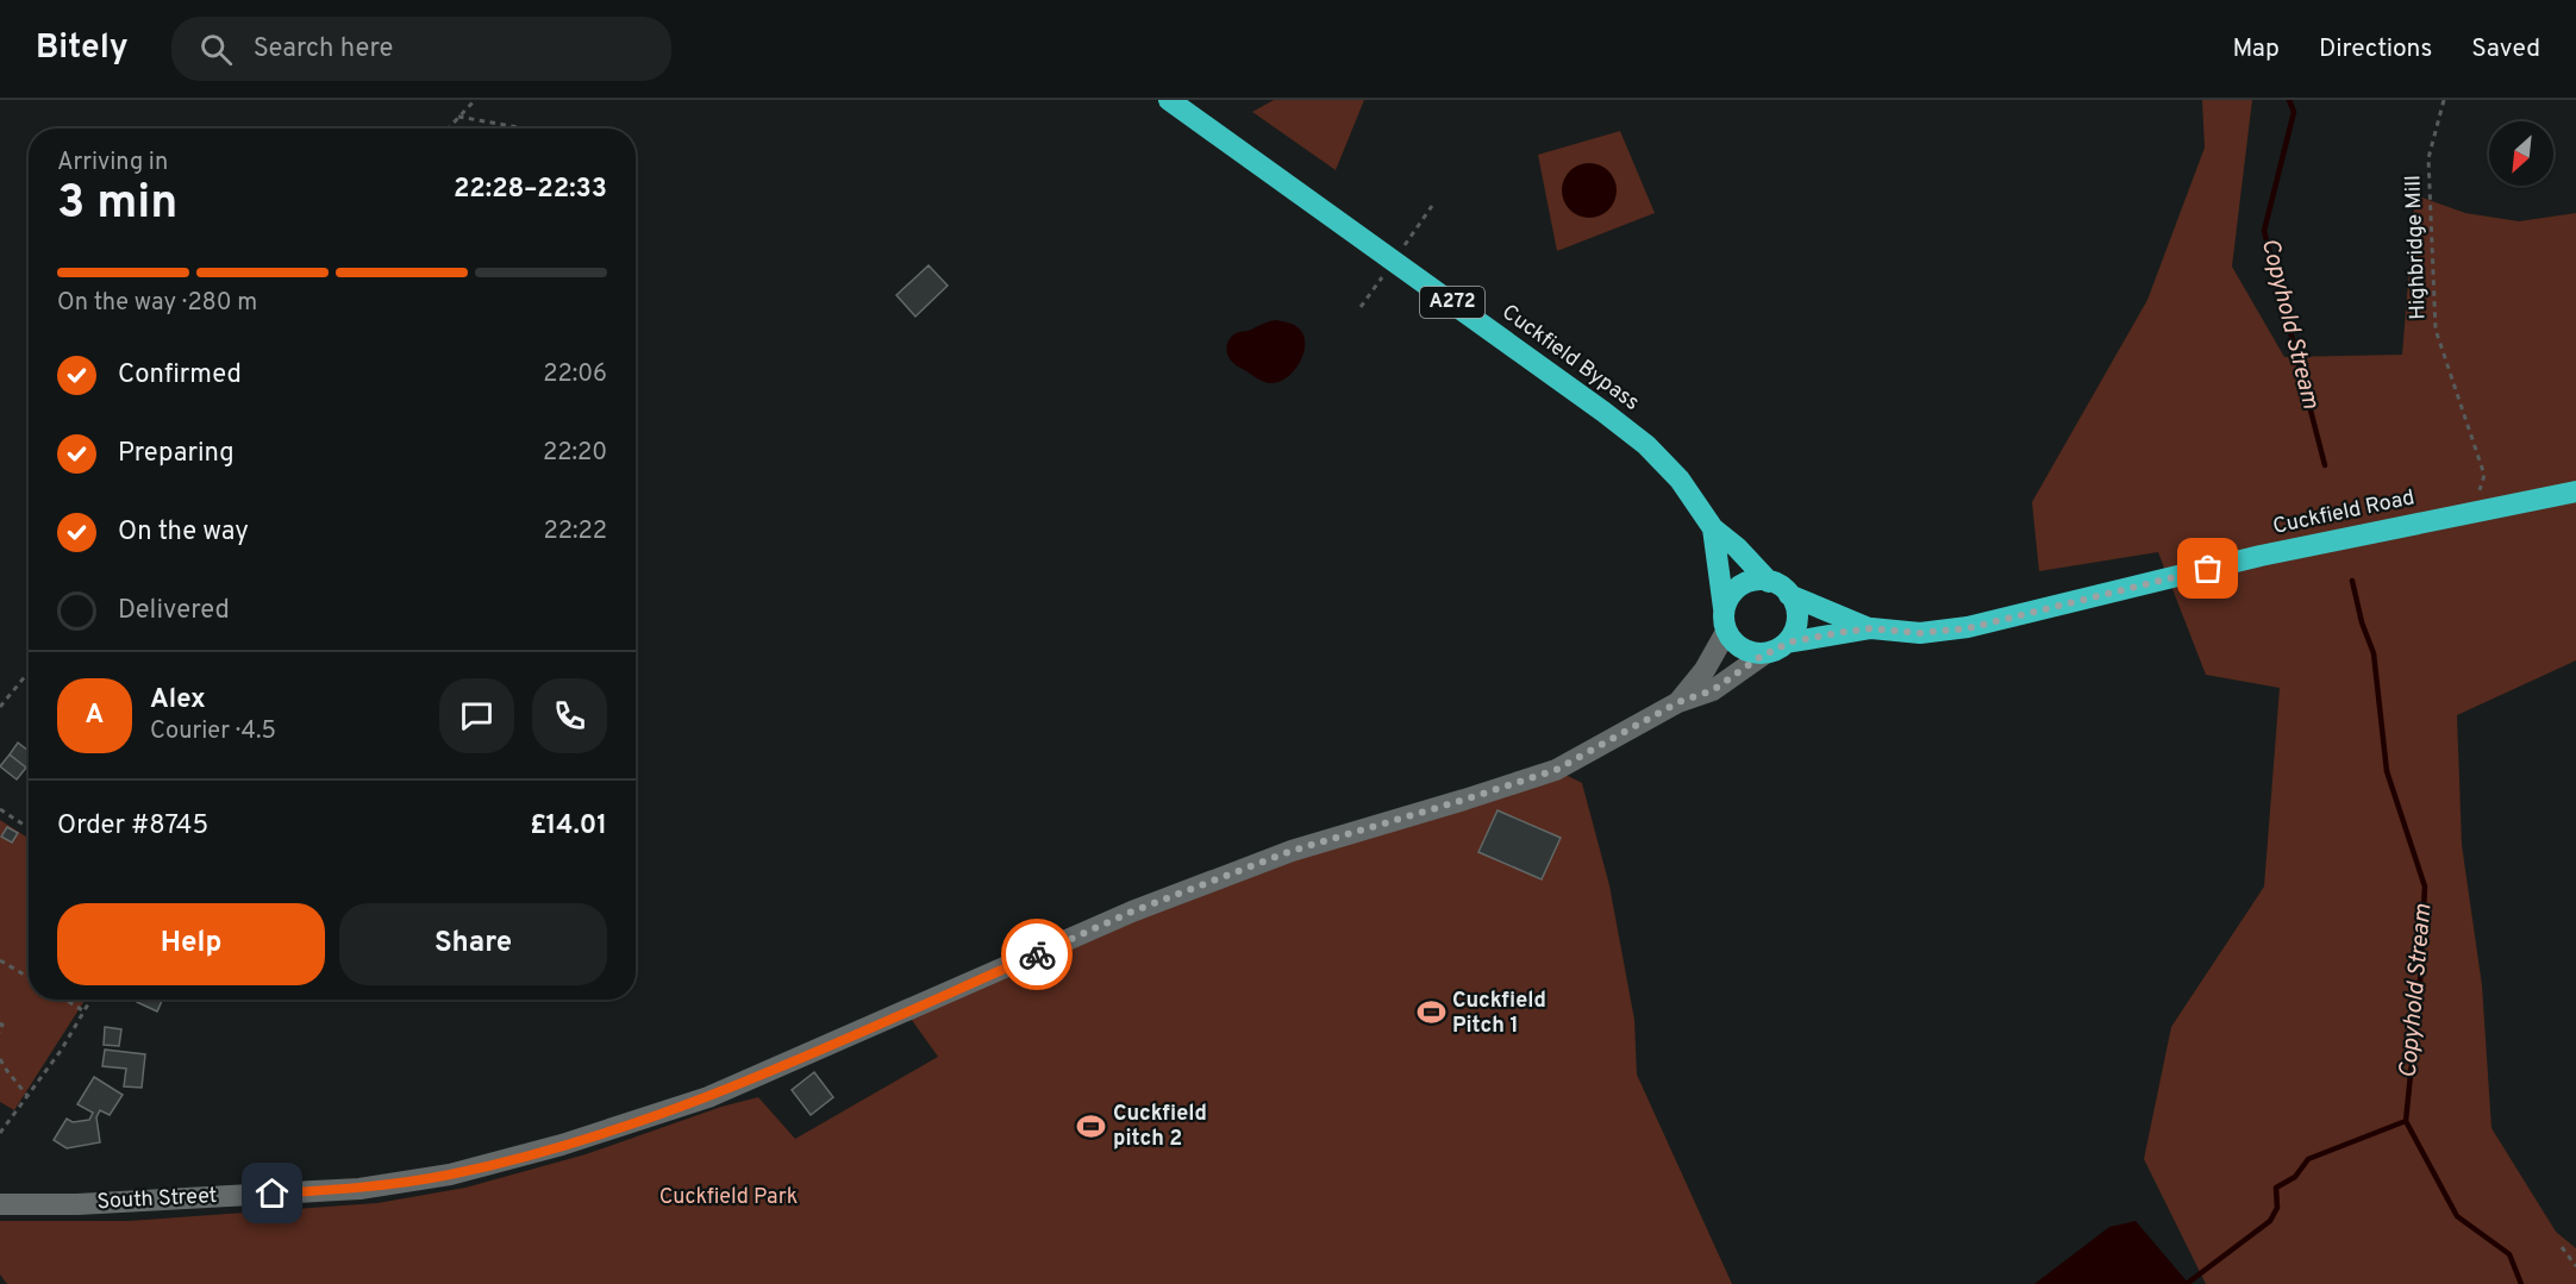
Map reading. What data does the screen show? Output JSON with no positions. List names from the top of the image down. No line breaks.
{"streets":{"highway":["A272","Cuckfield Bypass","Cuckfield Road"],"main road":["South Street"],"path":["Highbridge Mill"]},"crossings":[["Highbridge Mill","Cuckfield Road"],["Cuckfield Bypass","Cuckfield Road"],["Cuckfield Bypass","South Street"],["Cuckfield Road","South Street"]],"water":["Copyhold Stream"],"parks":["Cuckfield Park"],"places":{"sports":["Cuckfield Pitch 1","Cuckfield pitch 2"]},"north":"bottom left","page":{"header":"Bitely","search":"Search here","nav":["Map","Directions","Saved"],"heading":["3 min","Arriving in","22:28–22:33"],"panel":["Alex","Courier · 4.5","Order #8745","£14.01"],"bar":"On the way · 280 m","list":[["Confirmed","22:06"],["Preparing","22:20"],["On the way","22:22"],"Delivered"],"round":"A","buttons":["Help","Share"]}}
